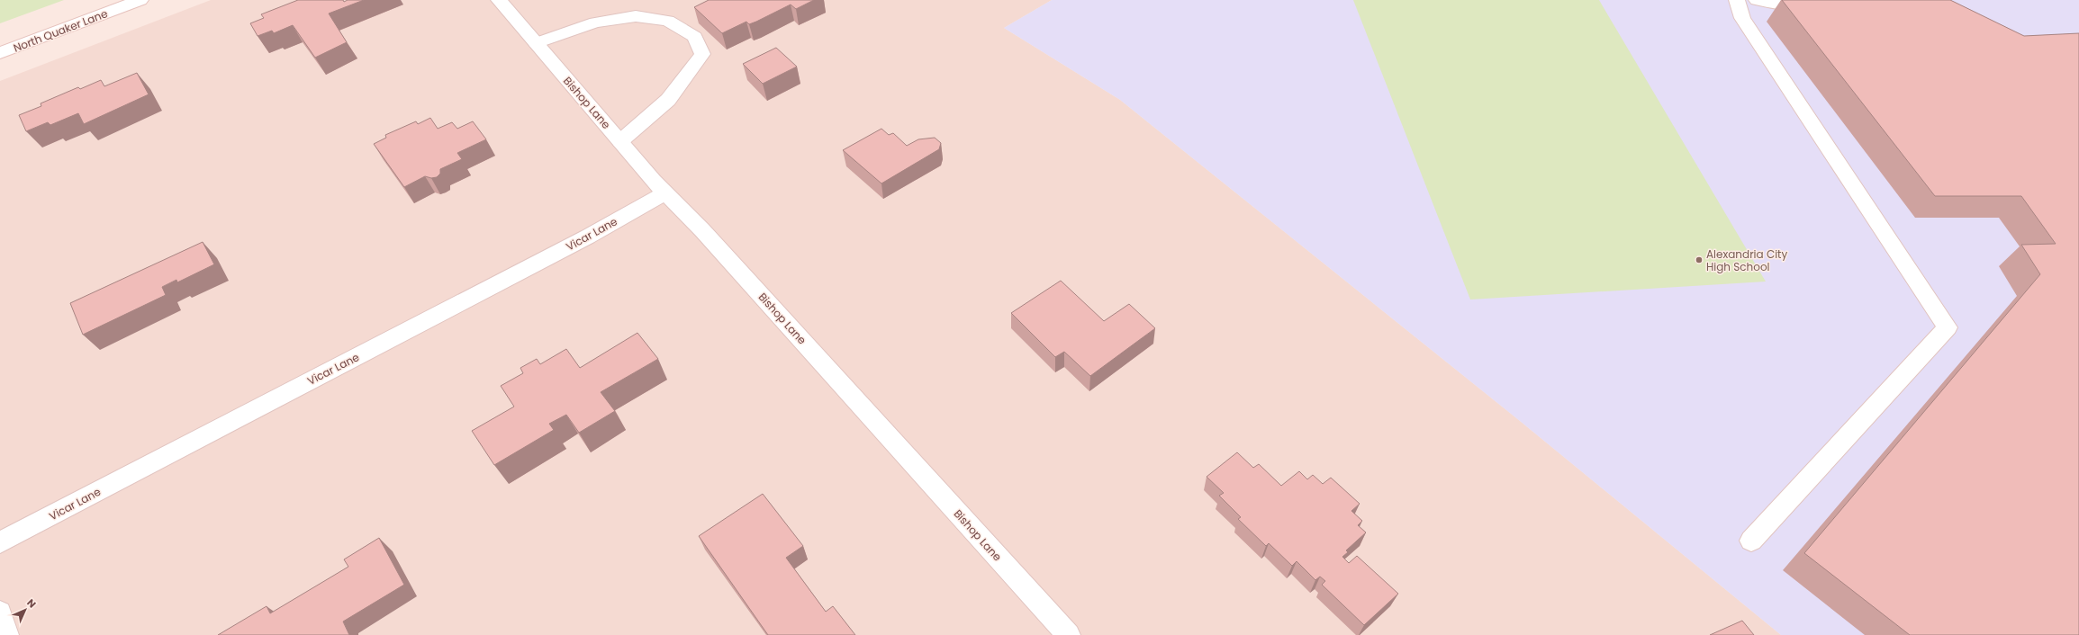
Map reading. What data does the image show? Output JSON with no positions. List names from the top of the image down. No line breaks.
{"streets":{"street":["North Quaker Lane","Bishop Lane","Vicar Lane"]},"crossings":[["Bishop Lane","Vicar Lane"]],"places":["Alexandria City High School"],"north":"top right"}
